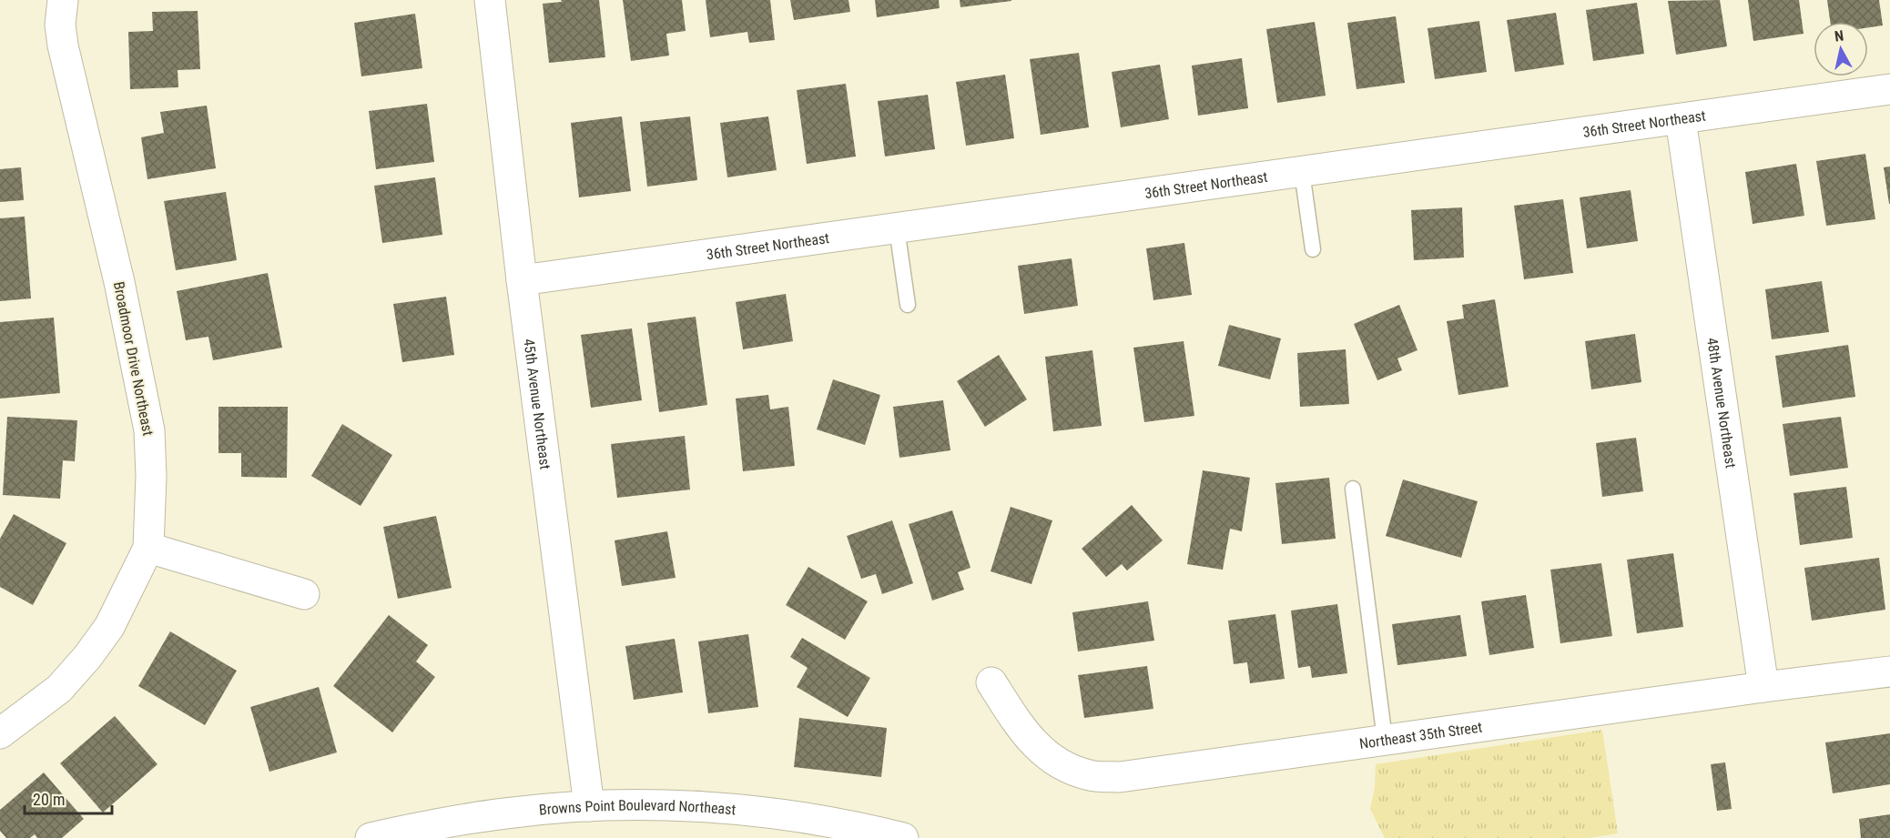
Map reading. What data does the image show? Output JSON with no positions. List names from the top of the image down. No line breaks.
{"streets":{"street":["36th Street Northeast","Broadmoor Drive Northeast","45th Avenue Northeast","48th Avenue Northeast","Northeast 35th Street","Browns Point Boulevard Northeast"]},"crossings":[["36th Street Northeast","45th Avenue Northeast"],["36th Street Northeast","48th Avenue Northeast"],["45th Avenue Northeast","Browns Point Boulevard Northeast"],["48th Avenue Northeast","Northeast 35th Street"]],"scale_bar":"20 m","north":"top"}
